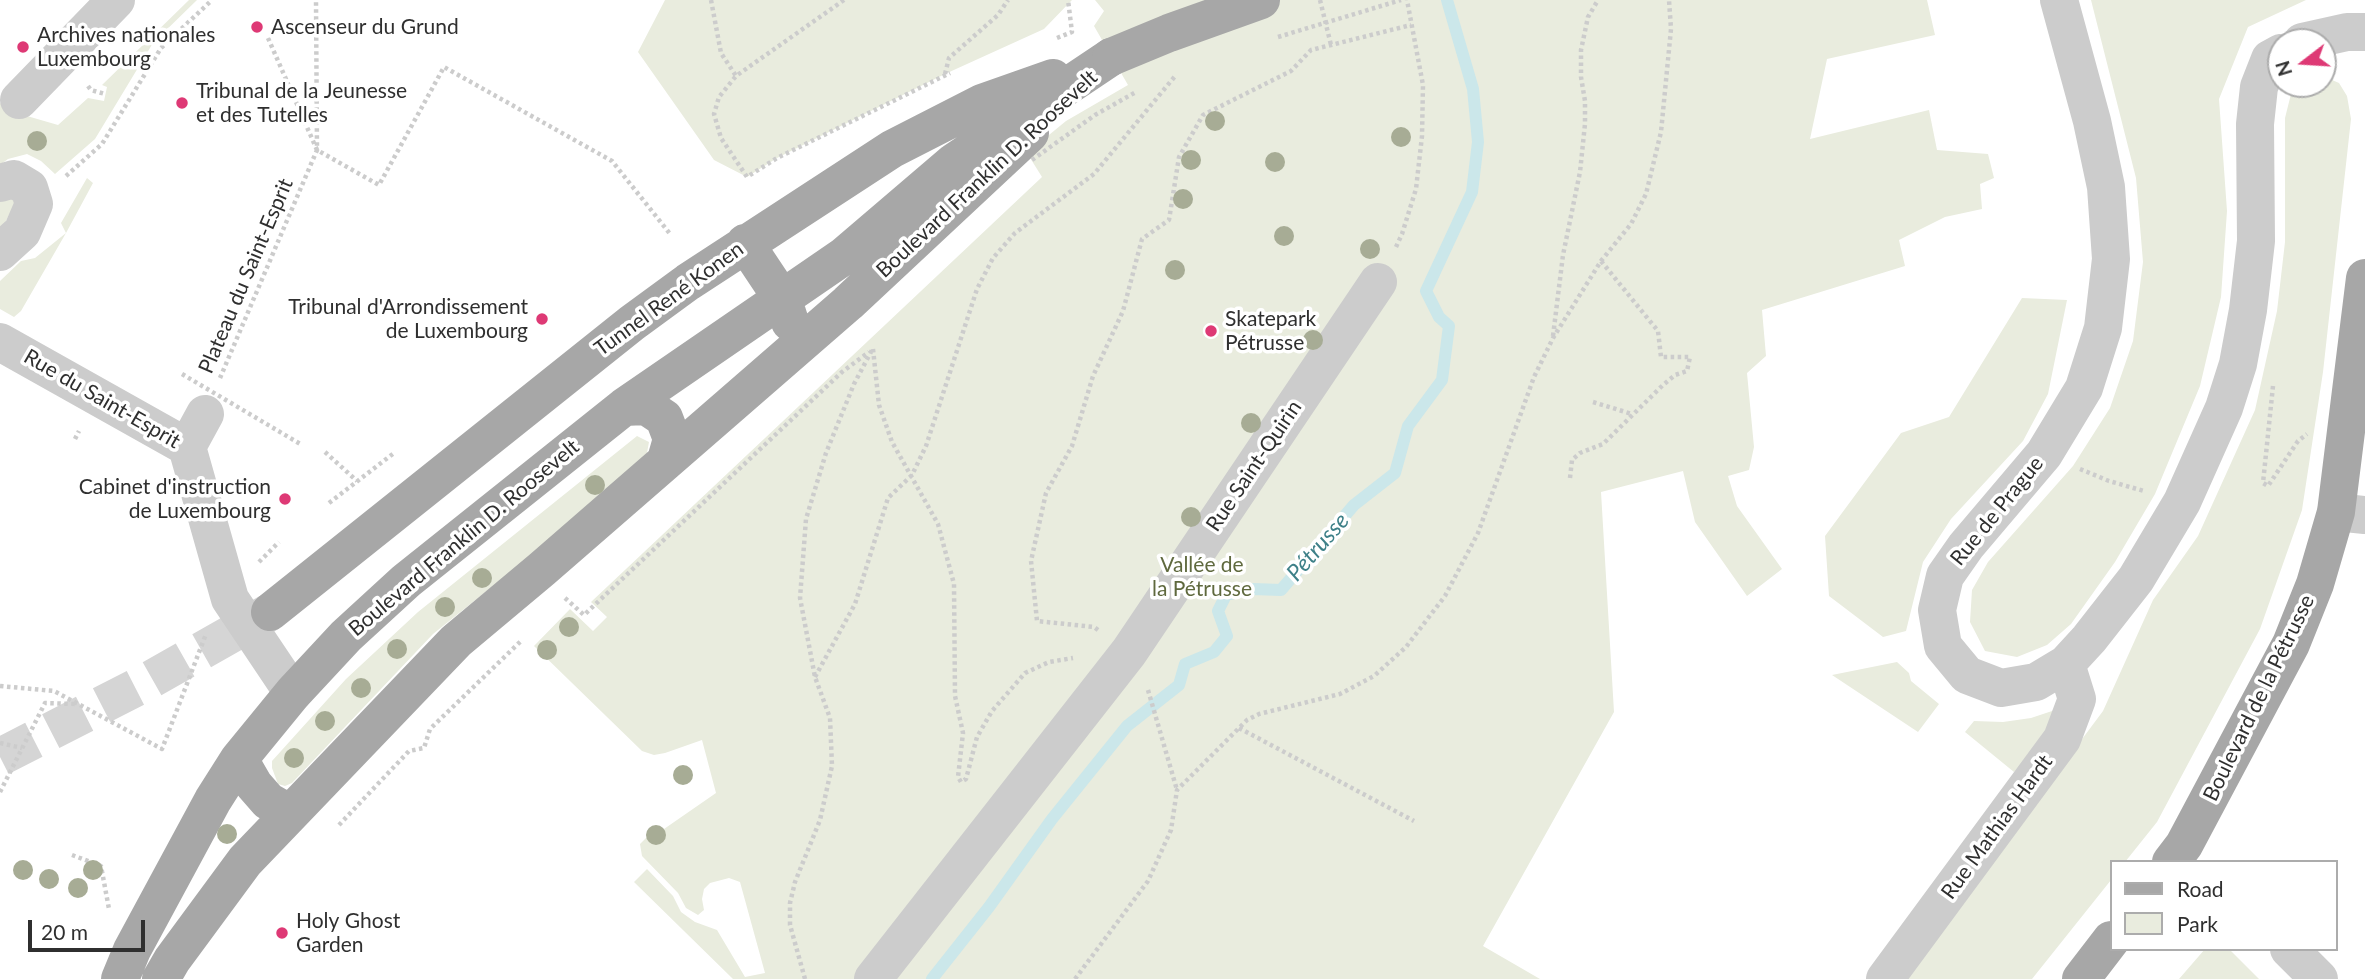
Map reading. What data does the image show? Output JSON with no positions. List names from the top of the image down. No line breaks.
{"streets":{"main road":["Boulevard Franklin D. Roosevelt","Tunnel René Konen","Boulevard de la Pétrusse"],"street":["Rue du Saint-Esprit","Rue Saint-Quirin","Rue de Prague","Rue Mathias Hardt"],"path":["Plateau du Saint-Esprit"]},"crossings":[["Boulevard Franklin D. Roosevelt","Tunnel René Konen"],["Boulevard Franklin D. Roosevelt","Rue du Saint-Esprit"],["Rue de Prague","Rue Mathias Hardt"]],"water":["Pétrusse"],"parks":["Vallée de la Pétrusse"],"places":["Ascenseur du Grund","Archives nationales Luxembourg","Tribunal de la Jeunesse et des Tutelles","Tribunal d'Arrondissement de Luxembourg","Skatepark Pétrusse","Cabinet d'instruction de Luxembourg","Holy Ghost Garden"],"legend":["Road","Park"],"scale_bar":"20 m","north":"left"}
